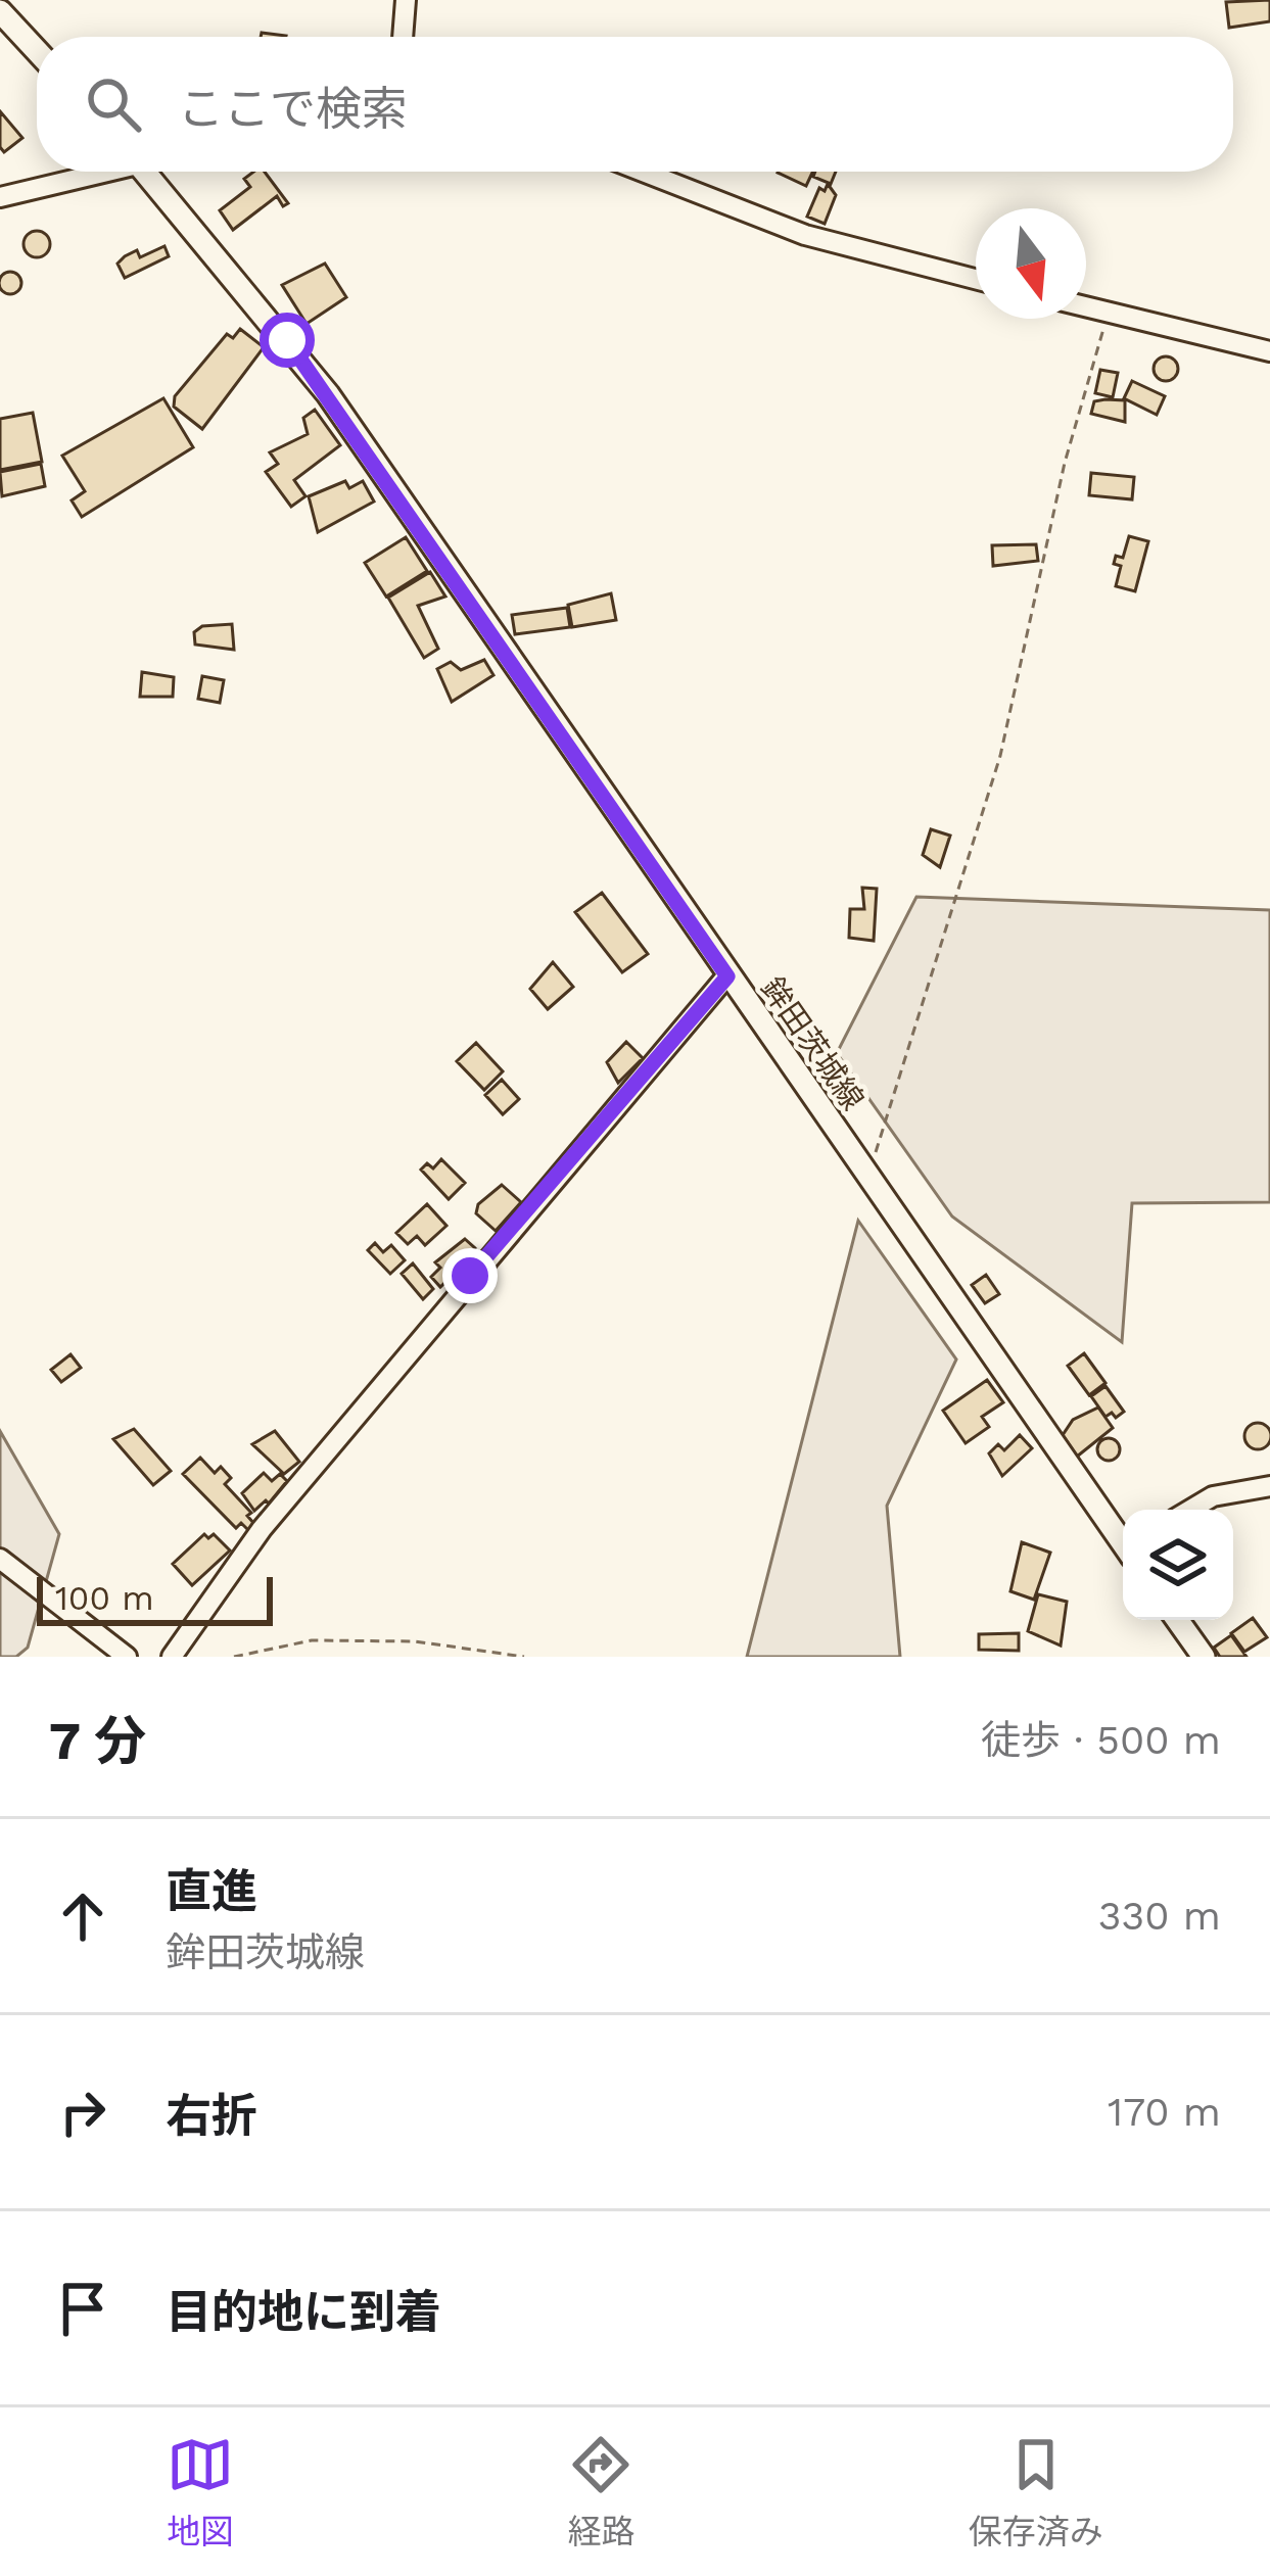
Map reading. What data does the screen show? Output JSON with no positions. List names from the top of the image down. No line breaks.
{"streets":{"main road":["鉾田茨城線"]},"scale_bar":"100 m","north":"bottom","page":{"search":"ここで検索","scale":"100 m","heading":["7 分","徒歩 · 500 m"],"list":[["直進","鉾田茨城線","330 m"],["右折","170 m"],"目的地に到着"],"nav":["地図","経路","保存済み"]}}
